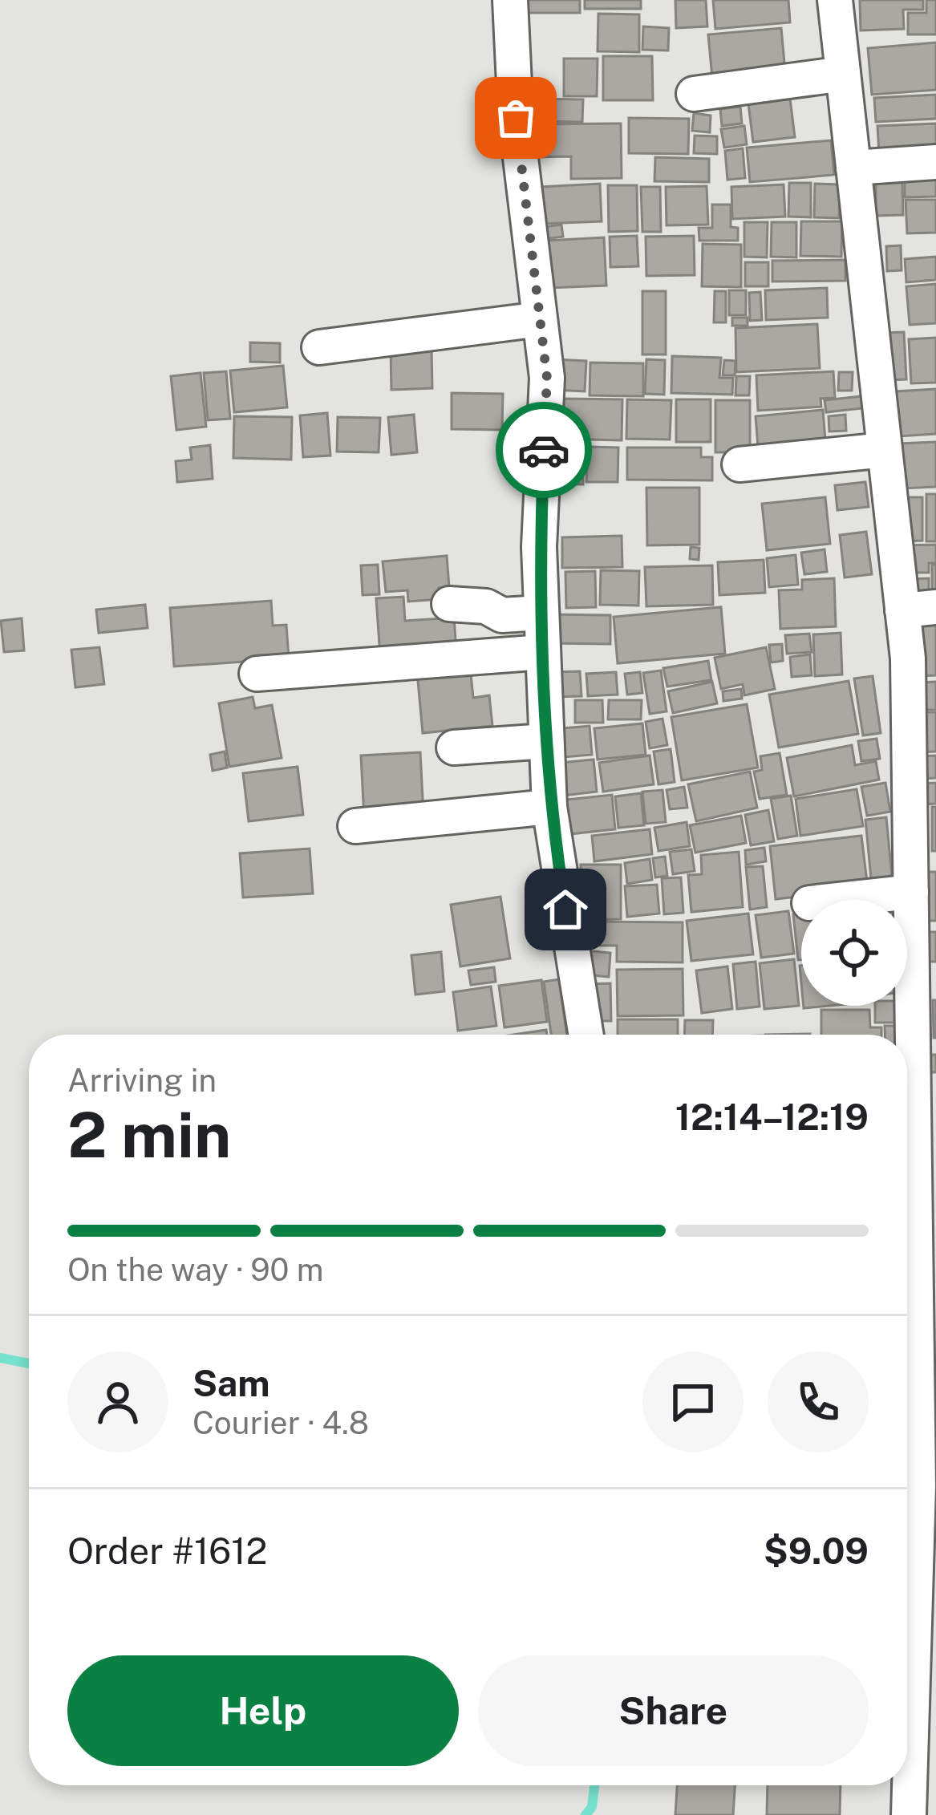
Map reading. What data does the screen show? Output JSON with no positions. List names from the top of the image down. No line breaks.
{"page":{"heading":["2 min","Arriving in","12:14–12:19"],"panel":["Sam","Courier · 4.8","Order #1612","$9.09"],"bar":"On the way · 90 m","buttons":["Help","Share"]}}
